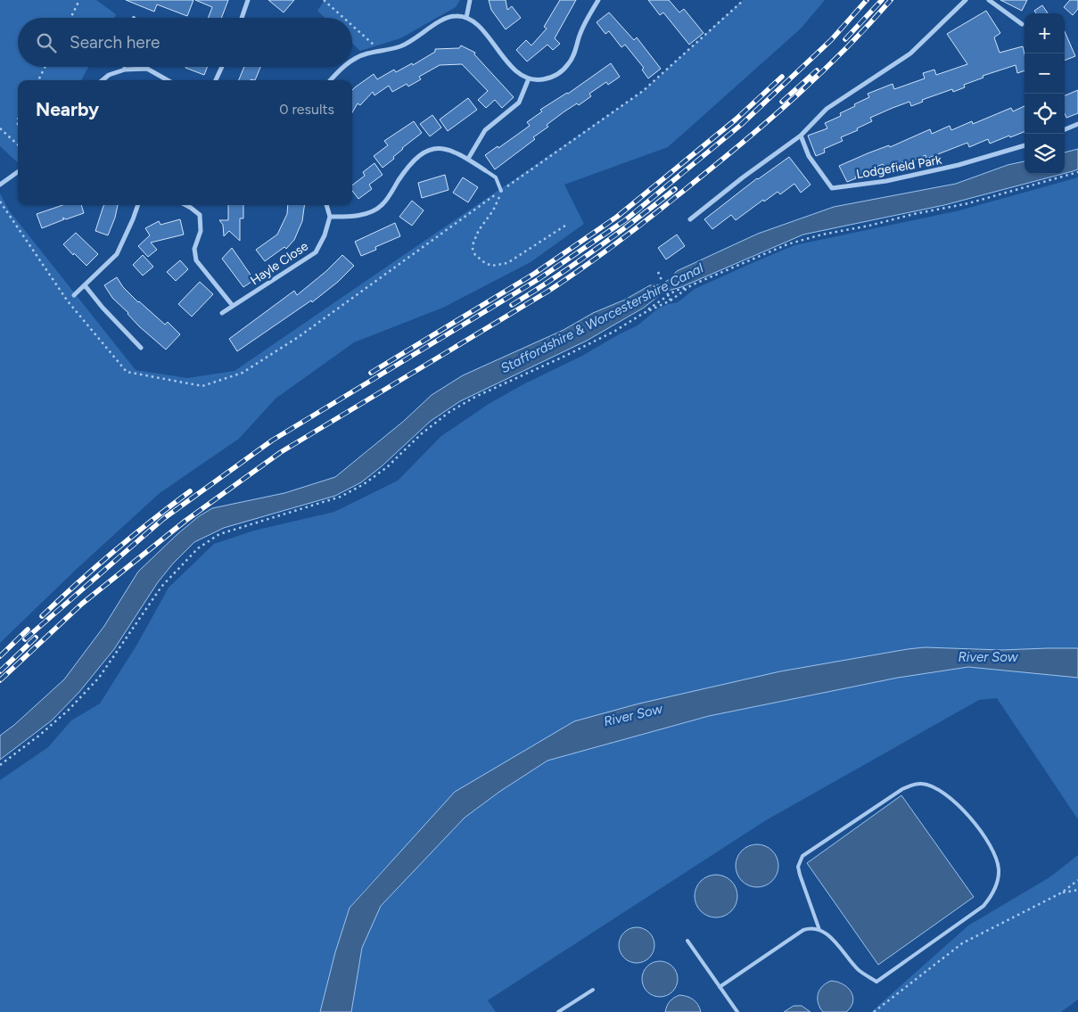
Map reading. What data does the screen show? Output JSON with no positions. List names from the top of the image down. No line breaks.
{"streets":{"street":["Lodgefield Park","Hayle Close"]},"water":["Staffordshire & Worcestershire Canal","River Sow"],"page":{"map_buttons":["+","−"],"search":"Search here","heading":["Nearby","0 results"]}}
